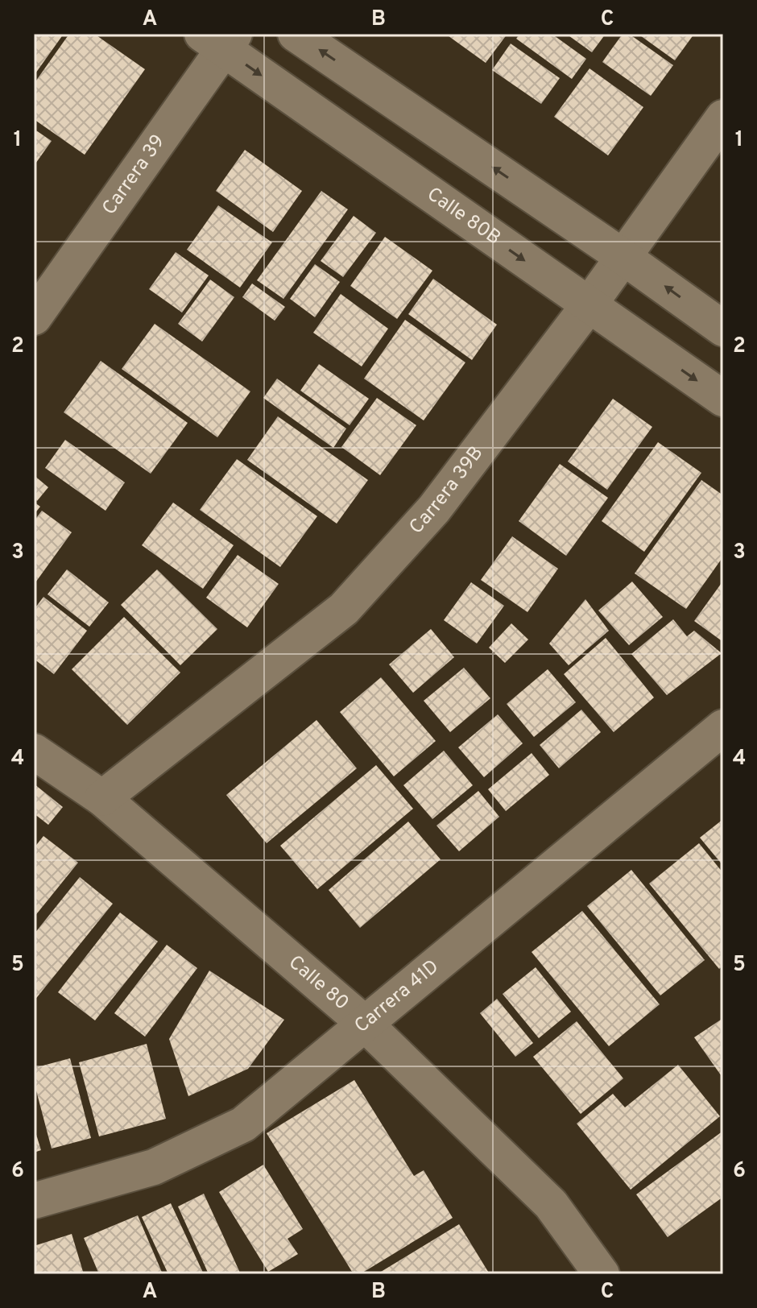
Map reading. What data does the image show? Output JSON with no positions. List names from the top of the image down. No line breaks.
{"streets":{"street":["Carrera 39","Calle 80B","Carrera 39B","Calle 80","Carrera 41D"]},"crossings":[["Carrera 39","Calle 80B"],["Calle 80B","Carrera 39B"],["Carrera 39B","Calle 80"],["Calle 80","Carrera 41D"]],"grid":{"columns":["A","B","C"],"rows":["1","2","3","4","5","6"]}}
